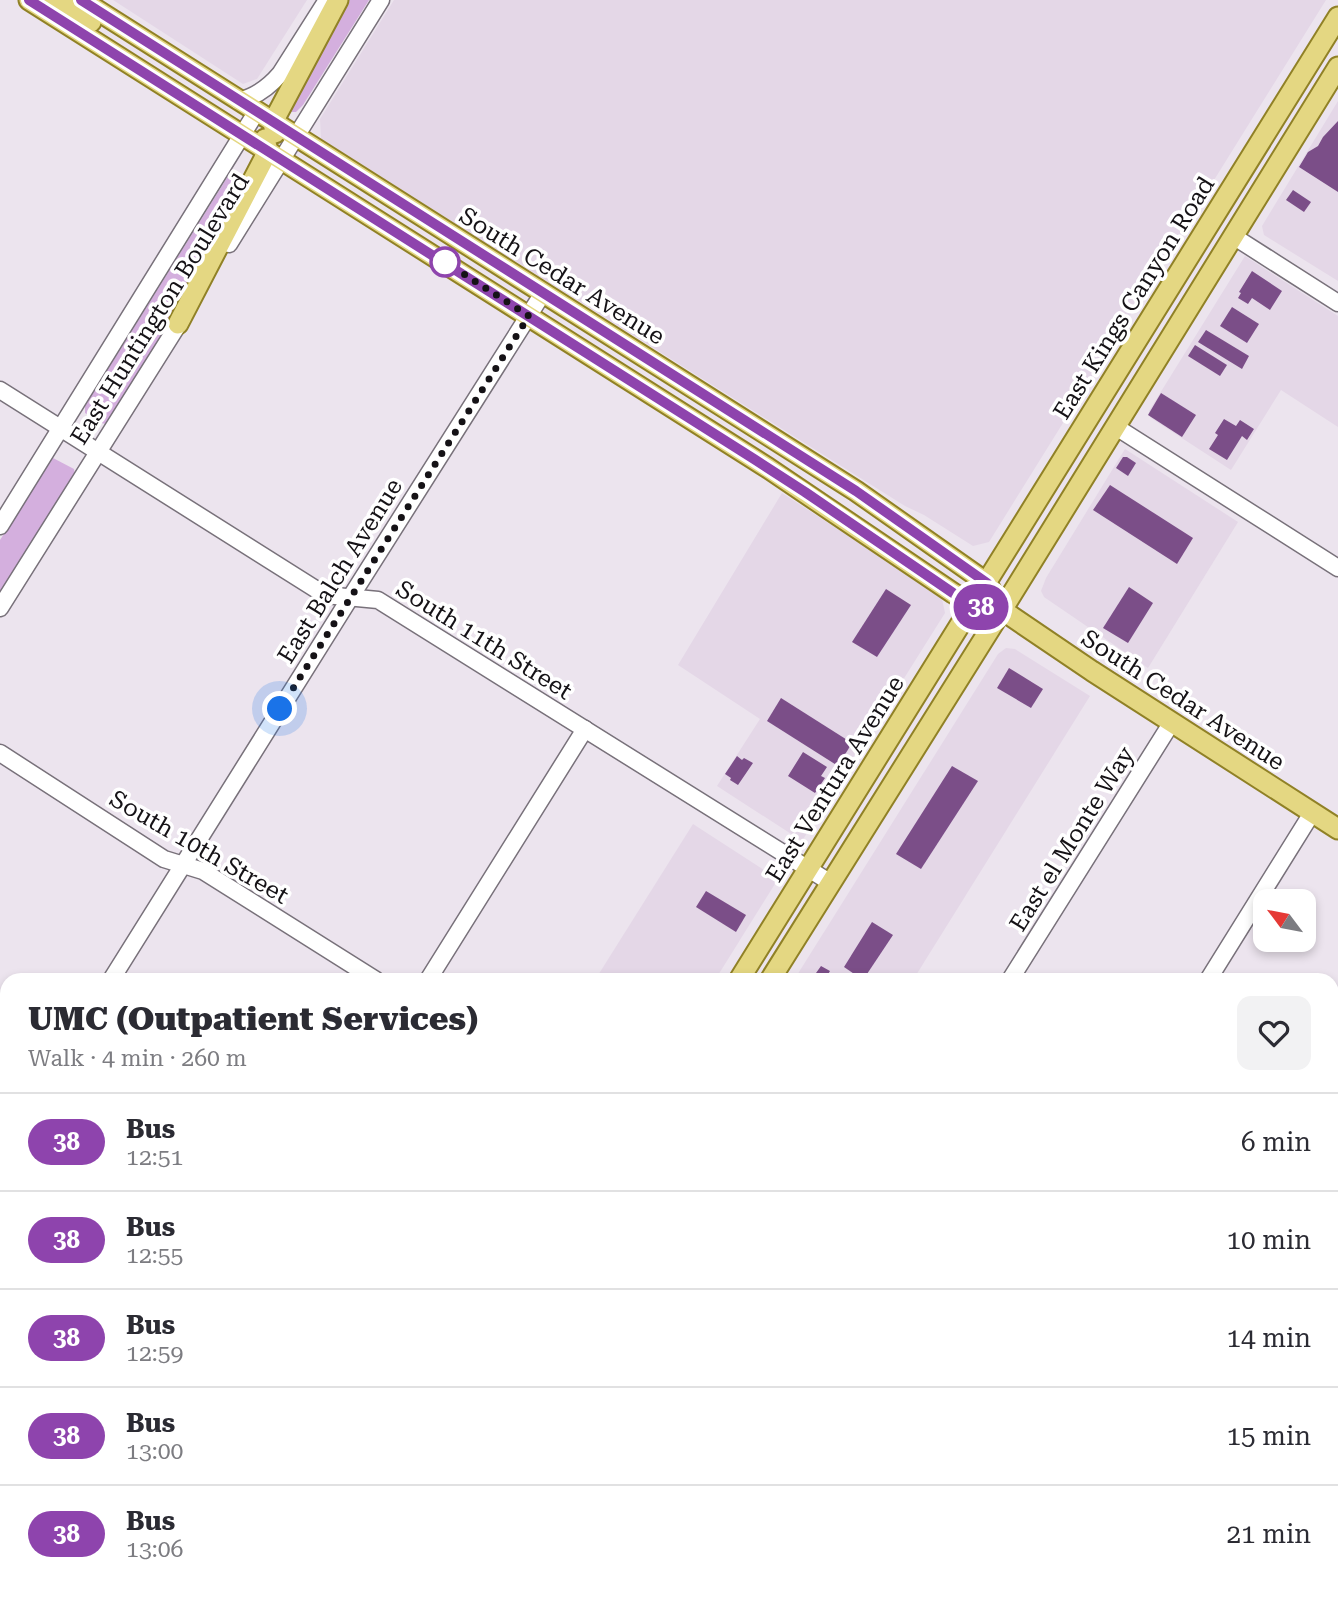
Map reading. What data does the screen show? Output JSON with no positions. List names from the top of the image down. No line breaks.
{"streets":{"main road":["South Cedar Avenue","East Kings Canyon Road","East Ventura Avenue"],"street":["East Huntington Boulevard","East Balch Avenue","South 11th Street","East el Monte Way","South 10th Street"]},"crossings":[["South Cedar Avenue","East Kings Canyon Road"],["South Cedar Avenue","East Huntington Boulevard"],["South Cedar Avenue","East Balch Avenue"],["South Cedar Avenue","East Ventura Avenue"],["South Cedar Avenue","East el Monte Way"],["East Kings Canyon Road","East Ventura Avenue"],["East Huntington Boulevard","South 11th Street"],["East Balch Avenue","South 11th Street"],["East Balch Avenue","South 10th Street"],["South 11th Street","East Ventura Avenue"]],"lines":["bus line 38"],"north":"top left","page":{"on_map":"38","heading":["UMC (Outpatient Services)","Walk · 4 min · 260 m"],"list":[{"mark":"38","name":"Bus","note":"12:51","value":"6 min"},{"mark":"38","name":"Bus","note":"12:55","value":"10 min"},{"mark":"38","name":"Bus","note":"12:59","value":"14 min"},{"mark":"38","name":"Bus","note":"13:00","value":"15 min"},{"mark":"38","name":"Bus","note":"13:06","value":"21 min"}]}}
